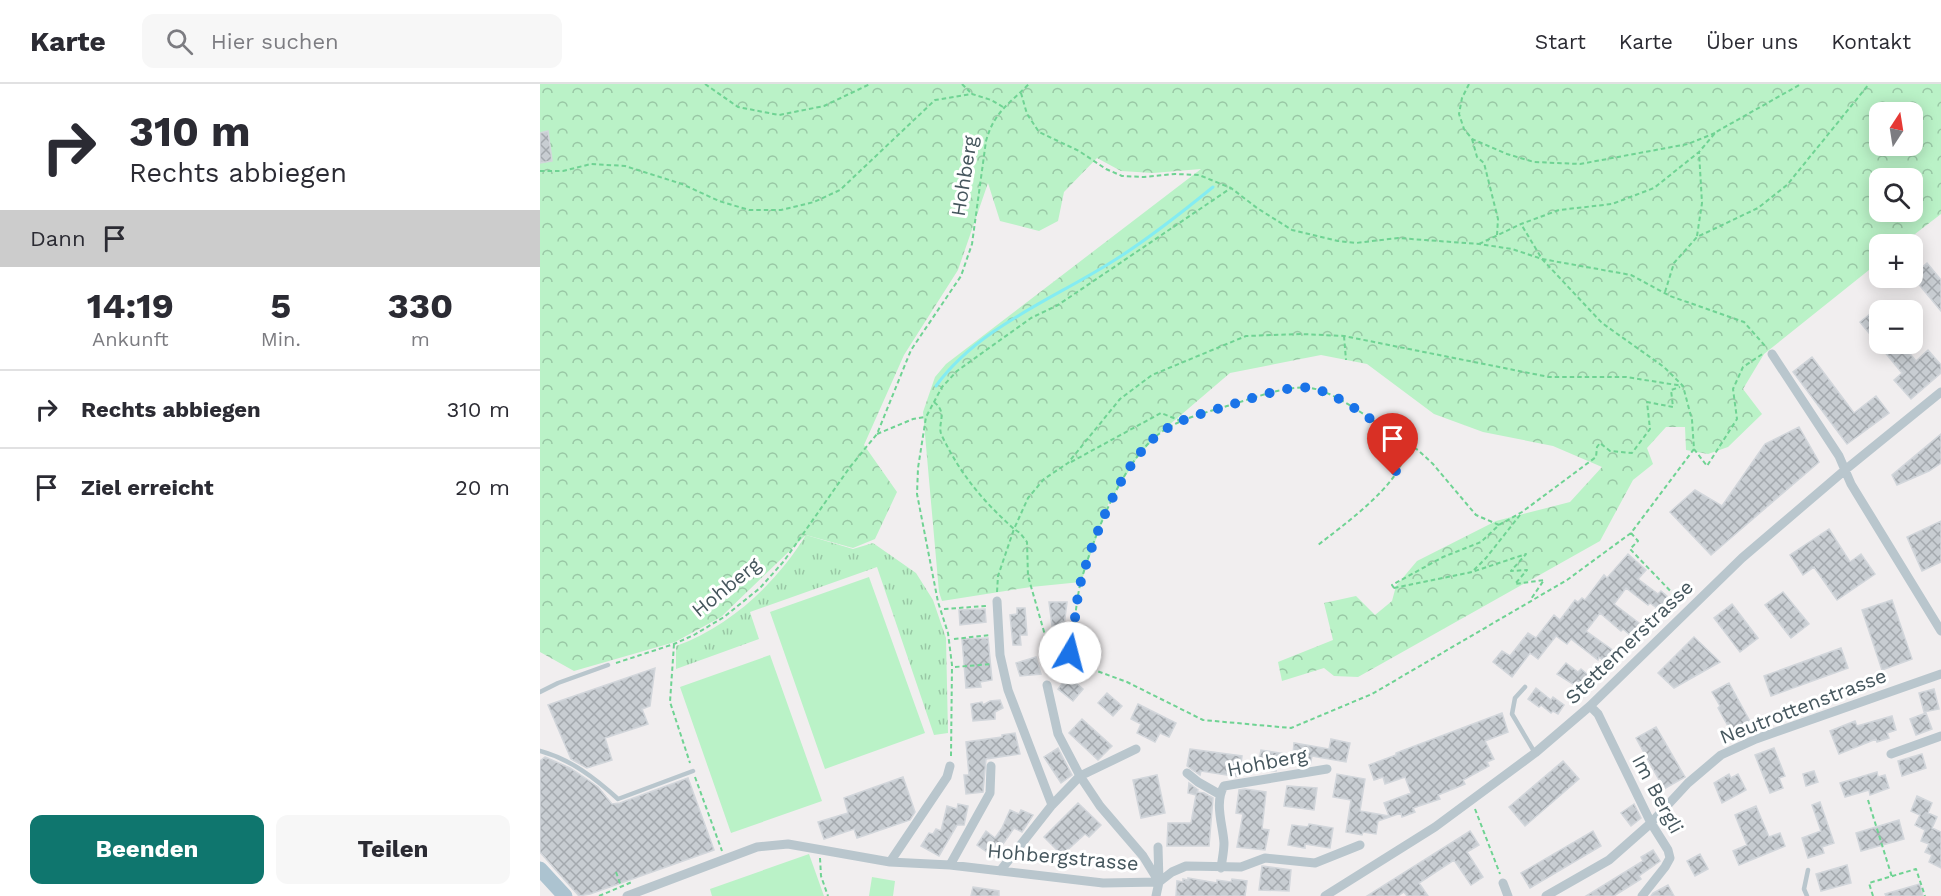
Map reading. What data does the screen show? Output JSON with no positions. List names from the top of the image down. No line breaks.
{"streets":{"street":["Hohberg","Stettemerstrasse","Neutrottenstrasse","Im Bergli","Hohbergstrasse"]},"crossings":[["Stettemerstrasse","Im Bergli"],["Neutrottenstrasse","Im Bergli"]],"north":"top","page":{"header":"Karte","search":"Hier suchen","nav":["Start","Karte","Über uns","Kontakt"],"turn":["310 m","Rechts abbiegen"],"map_buttons":["+","−"],"then":"Dann","eta":["14:19","Ankunft","5","Min.","330","m"],"list":[{"name":"Rechts abbiegen","value":"310 m"},{"name":"Ziel erreicht","value":"20 m"}],"buttons":["Beenden","Teilen"]}}
